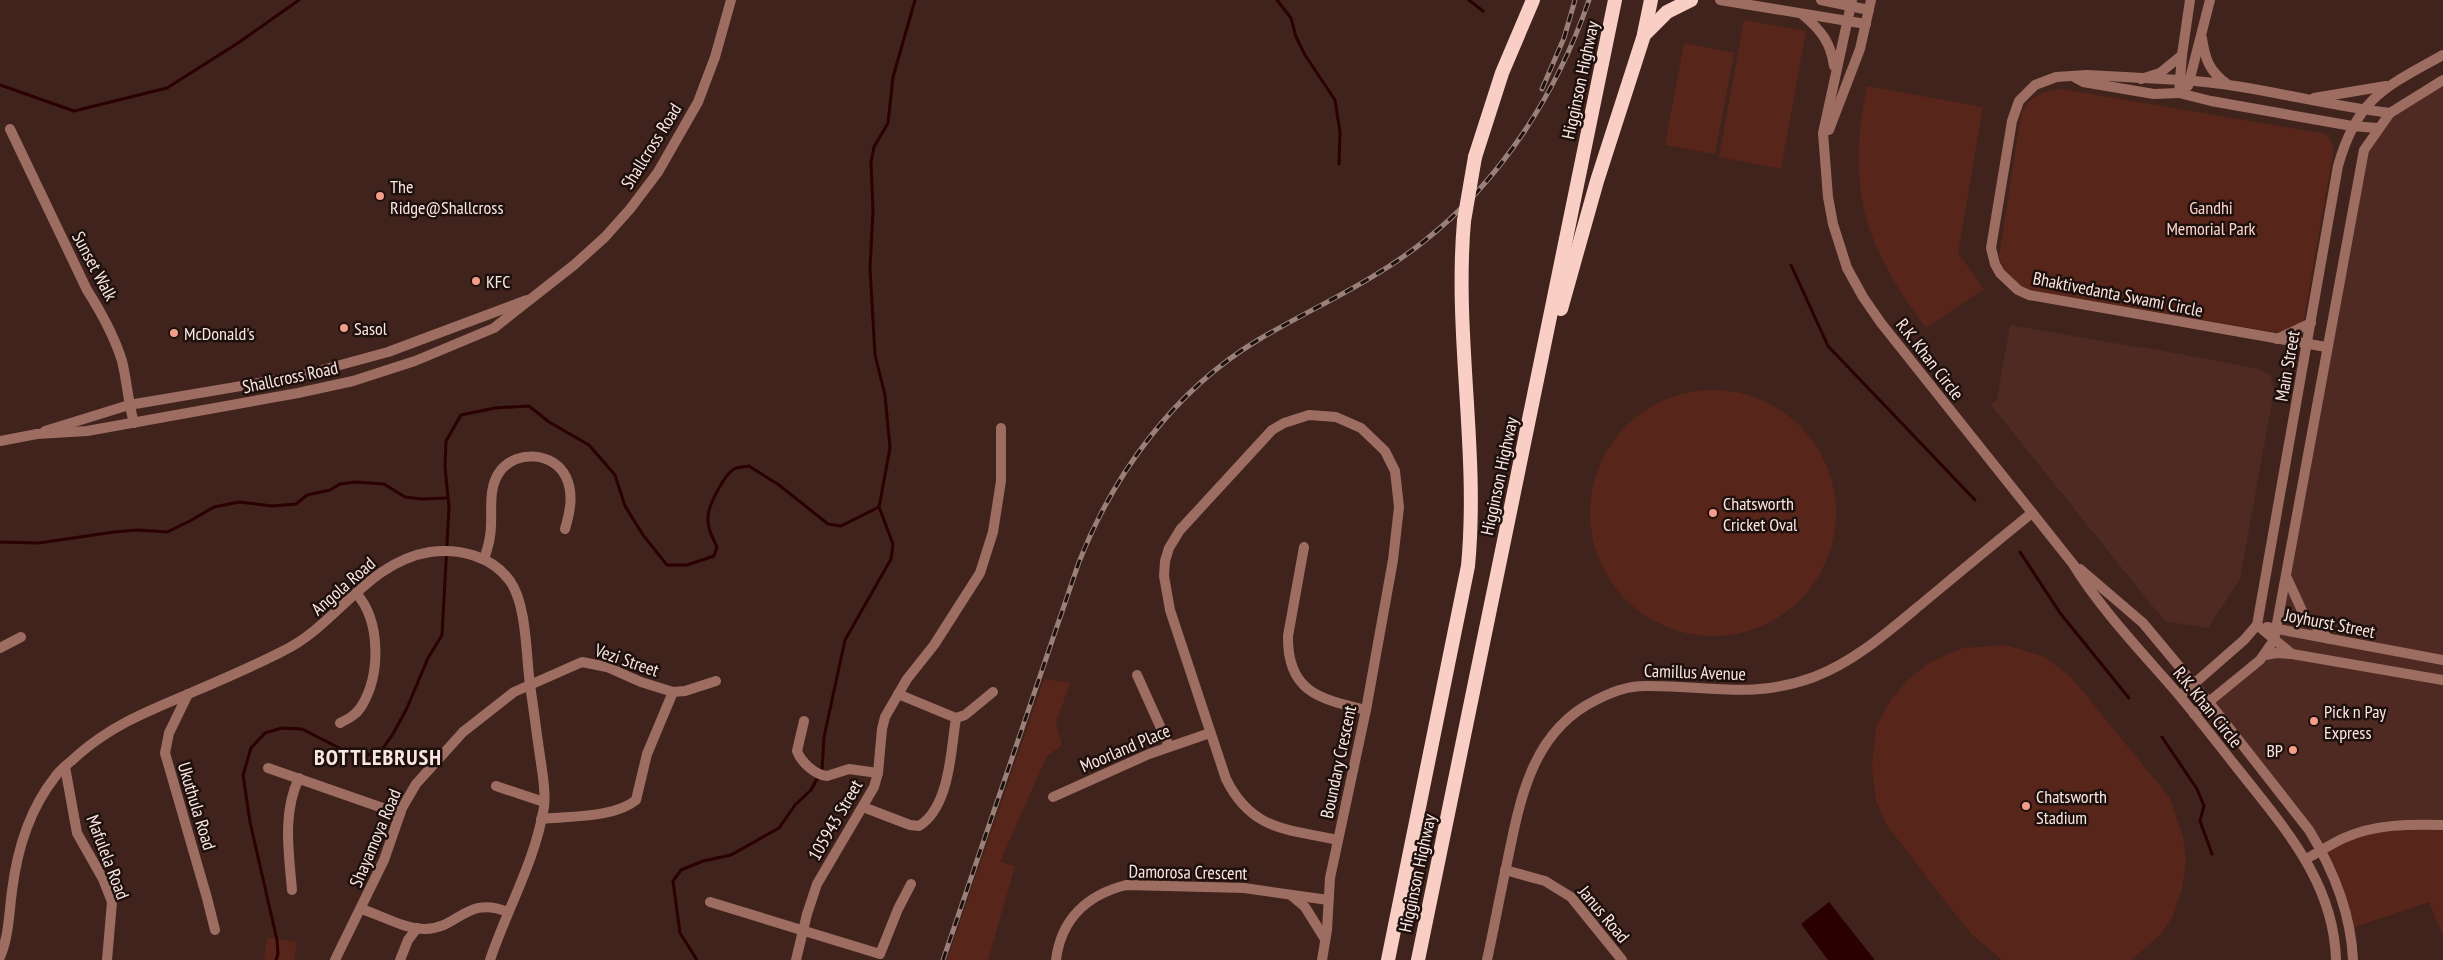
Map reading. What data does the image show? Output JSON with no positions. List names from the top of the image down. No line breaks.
{"streets":{"highway":["Higginson Highway"],"street":["Shallcross Road","Sunset Walk","Bhaktivedanta Swami Circle","R.K. Khan Circle","Main Street","Angola Road","Joyhurst Street","Vezi Street","Camillus Avenue","Moorland Place","Boundary Crescent","Ukuthula Road","105943 Street","Shayamoya Road","Mafulela Road","Damorosa Crescent","Janus Road"]},"crossings":[["Shallcross Road","Sunset Walk"],["Bhaktivedanta Swami Circle","Main Street"],["R.K. Khan Circle","Main Street"],["R.K. Khan Circle","Camillus Avenue"],["Main Street","Joyhurst Street"],["Angola Road","Vezi Street"],["Angola Road","Ukuthula Road"],["Angola Road","Shayamoya Road"],["Angola Road","Mafulela Road"],["Vezi Street","Shayamoya Road"],["Camillus Avenue","Janus Road"],["Moorland Place","Boundary Crescent"]],"districts":["BOTTLEBRUSH"],"parks":["Gandhi Memorial Park"],"places":["The Ridge@Shallcross","KFC","Sasol","McDonald's","Chatsworth Cricket Oval","Pick n Pay Express","BP","Chatsworth Stadium"]}
